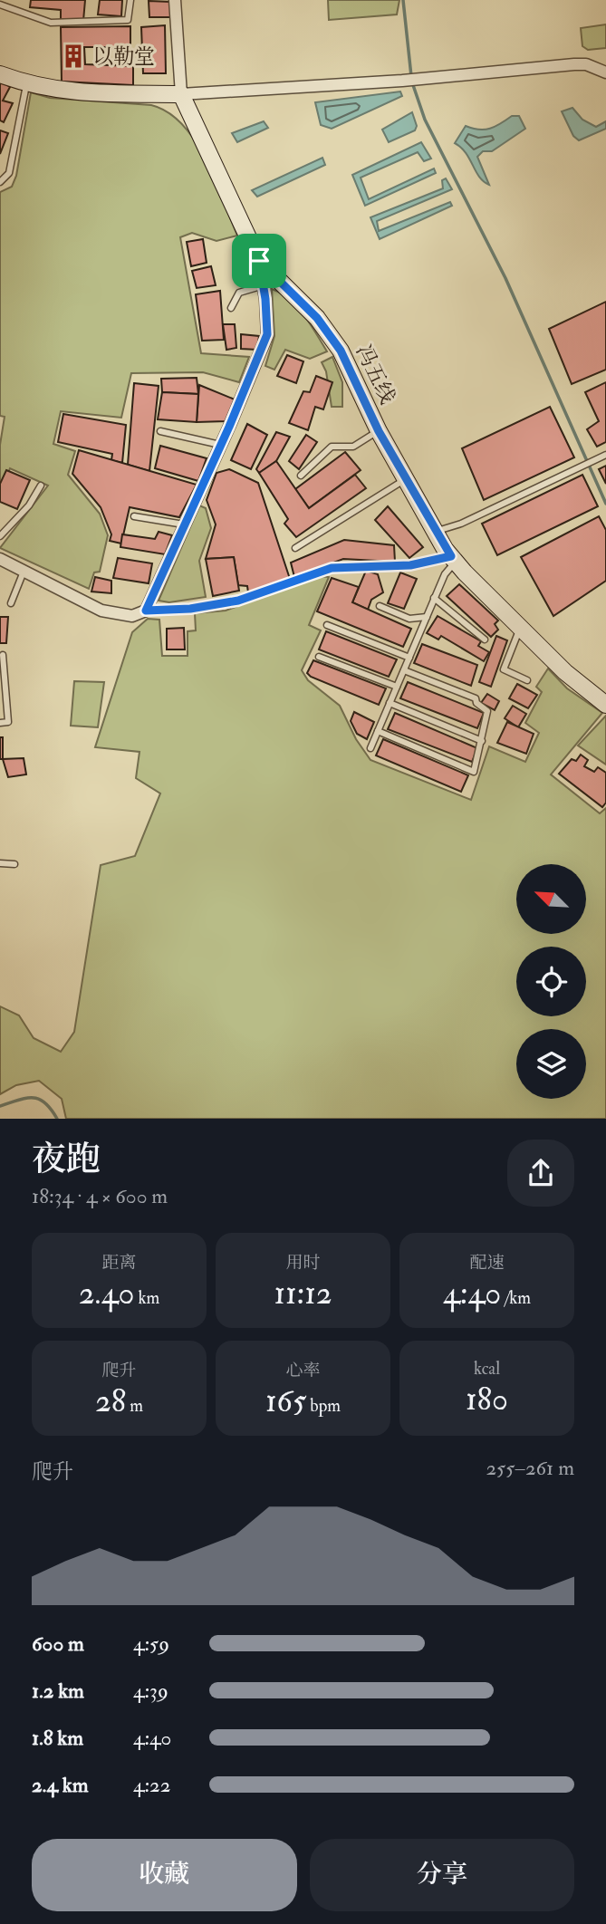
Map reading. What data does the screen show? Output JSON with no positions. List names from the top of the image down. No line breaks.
{"streets":{"street":["冯五线"]},"places":{"building":["以勒堂"]},"north":"top left","page":{"heading":["夜跑","18:34 · 4 × 600 m"],"stats":[["距离","2.40 km"],["用时","11:12"],["配速","4:40 /km"],["爬升","28 m"],["心率","165 bpm"],["kcal","180"]],"chart":["爬升","255–261 m"],"list":[{"name":"600 m","note":"4:59"},{"name":"1.2 km","note":"4:39"},{"name":"1.8 km","note":"4:40"},{"name":"2.4 km","note":"4:22"}],"buttons":["收藏","分享"]}}
